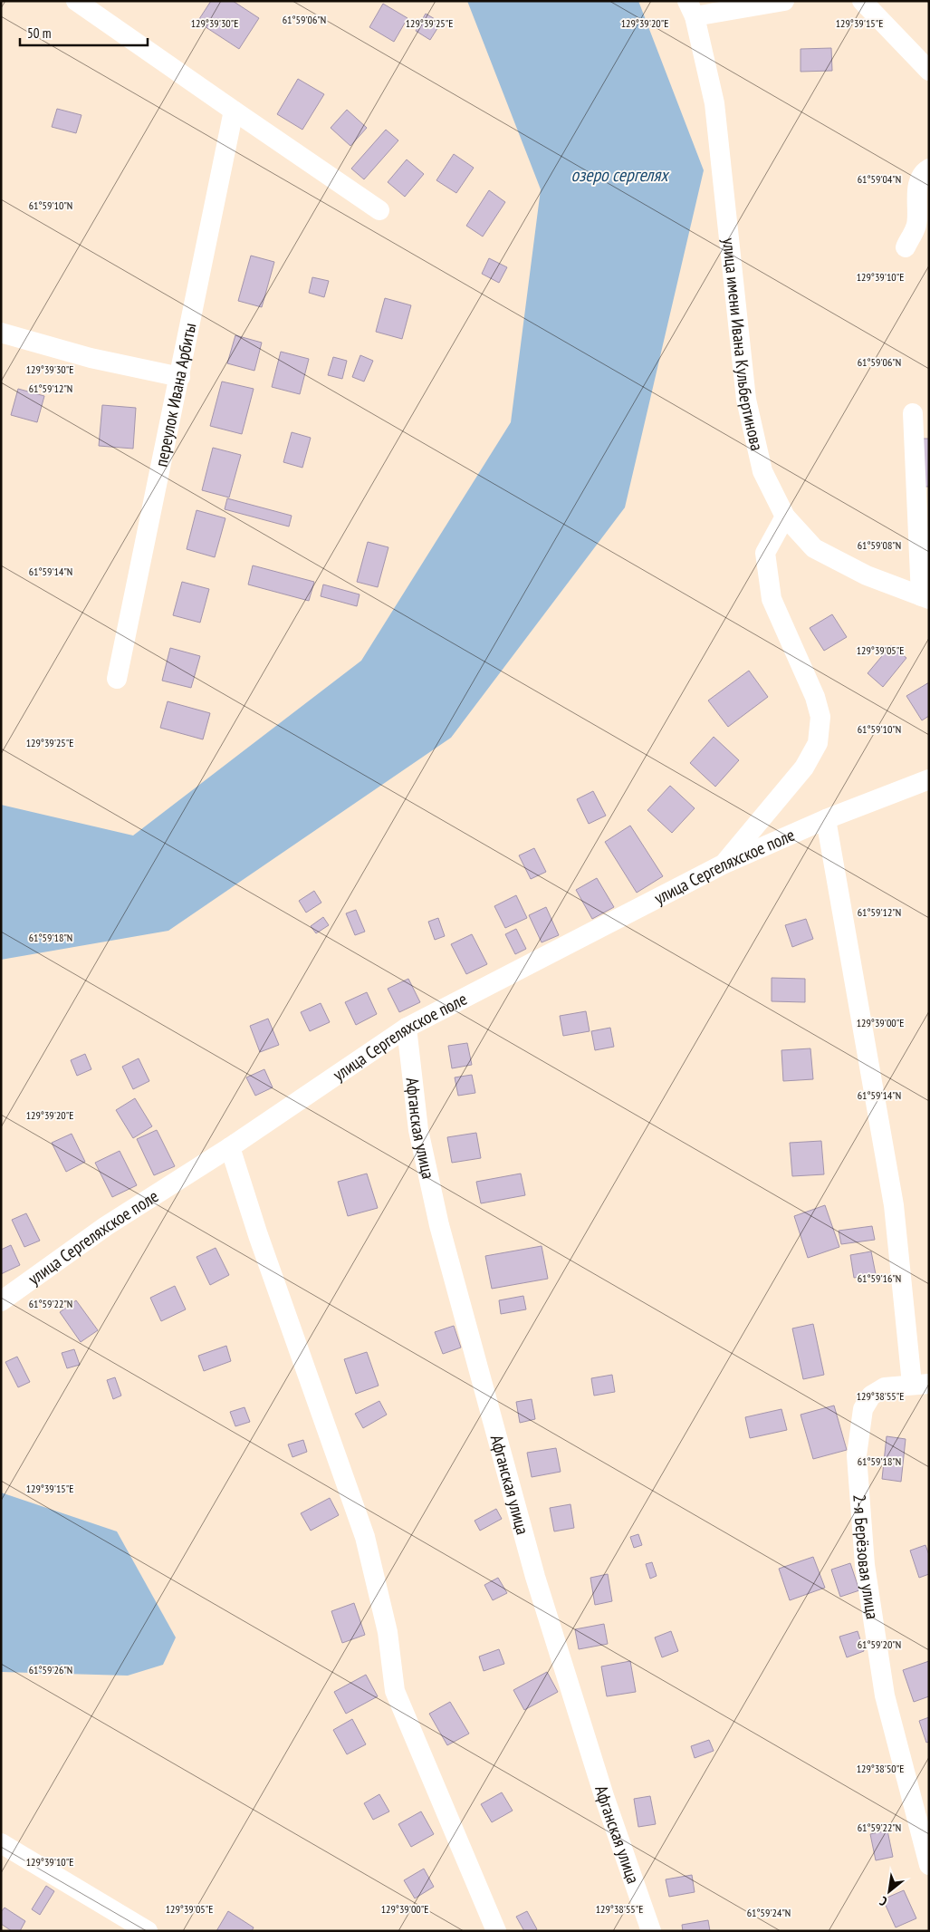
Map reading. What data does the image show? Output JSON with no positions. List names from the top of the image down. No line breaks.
{"streets":{"street":["улица имени Ивана Кульбертинова","переулок Ивана Арбиты","улица Сергеляхское поле","Афганская улица","2-я Берёзовая улица"]},"crossings":[["улица Сергеляхское поле","Афганская улица"]],"water":["озеро сергелях"],"scale_bar":"50 m","north":"bottom left","coordinates":["61°59'06\"N","129°39'30\"E","129°39'25\"E","129°39'20\"E","129°39'15\"E","61°59'04\"N","61°59'10\"N","129°39'10\"E","61°59'12\"N","61°59'08\"N","61°59'14\"N","129°39'05\"E","61°59'18\"N","129°39'00\"E","61°59'16\"N","61°59'22\"N","129°38'55\"E","61°59'20\"N","61°59'26\"N","129°38'50\"E","61°59'24\"N"]}
